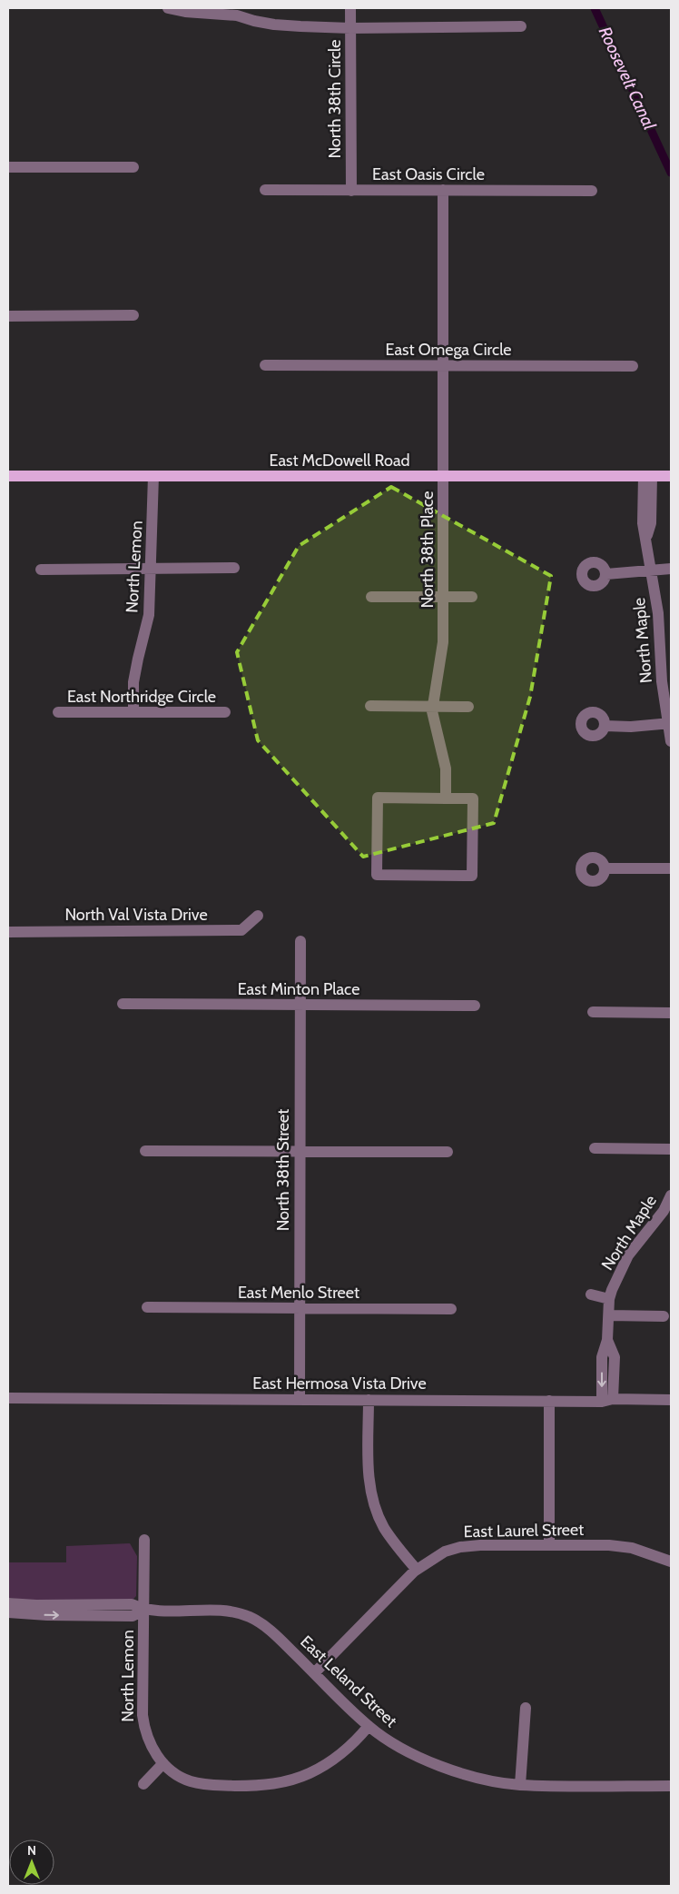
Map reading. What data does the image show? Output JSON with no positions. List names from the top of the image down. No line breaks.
{"streets":{"main road":["East McDowell Road"],"street":["North 38th Circle","East Oasis Circle","East Omega Circle","North 38th Place","North Lemon","North Maple","East Northridge Circle","North Val Vista Drive","East Minton Place","North 38th Street","East Menlo Street","East Hermosa Vista Drive","East Laurel Street","East Leland Street"]},"crossings":[["North 38th Circle","East Oasis Circle"],["East Oasis Circle","North 38th Place"],["East Omega Circle","North 38th Place"],["East McDowell Road","North 38th Place"],["East McDowell Road","North Lemon"],["East McDowell Road","North Maple"],["North Lemon","East Northridge Circle"],["North Lemon","East Leland Street"],["North Maple","East Hermosa Vista Drive"],["East Minton Place","North 38th Street"],["North 38th Street","East Menlo Street"],["North 38th Street","East Hermosa Vista Drive"],["East Laurel Street","East Leland Street"]],"water":["Roosevelt Canal"],"north":"top"}
